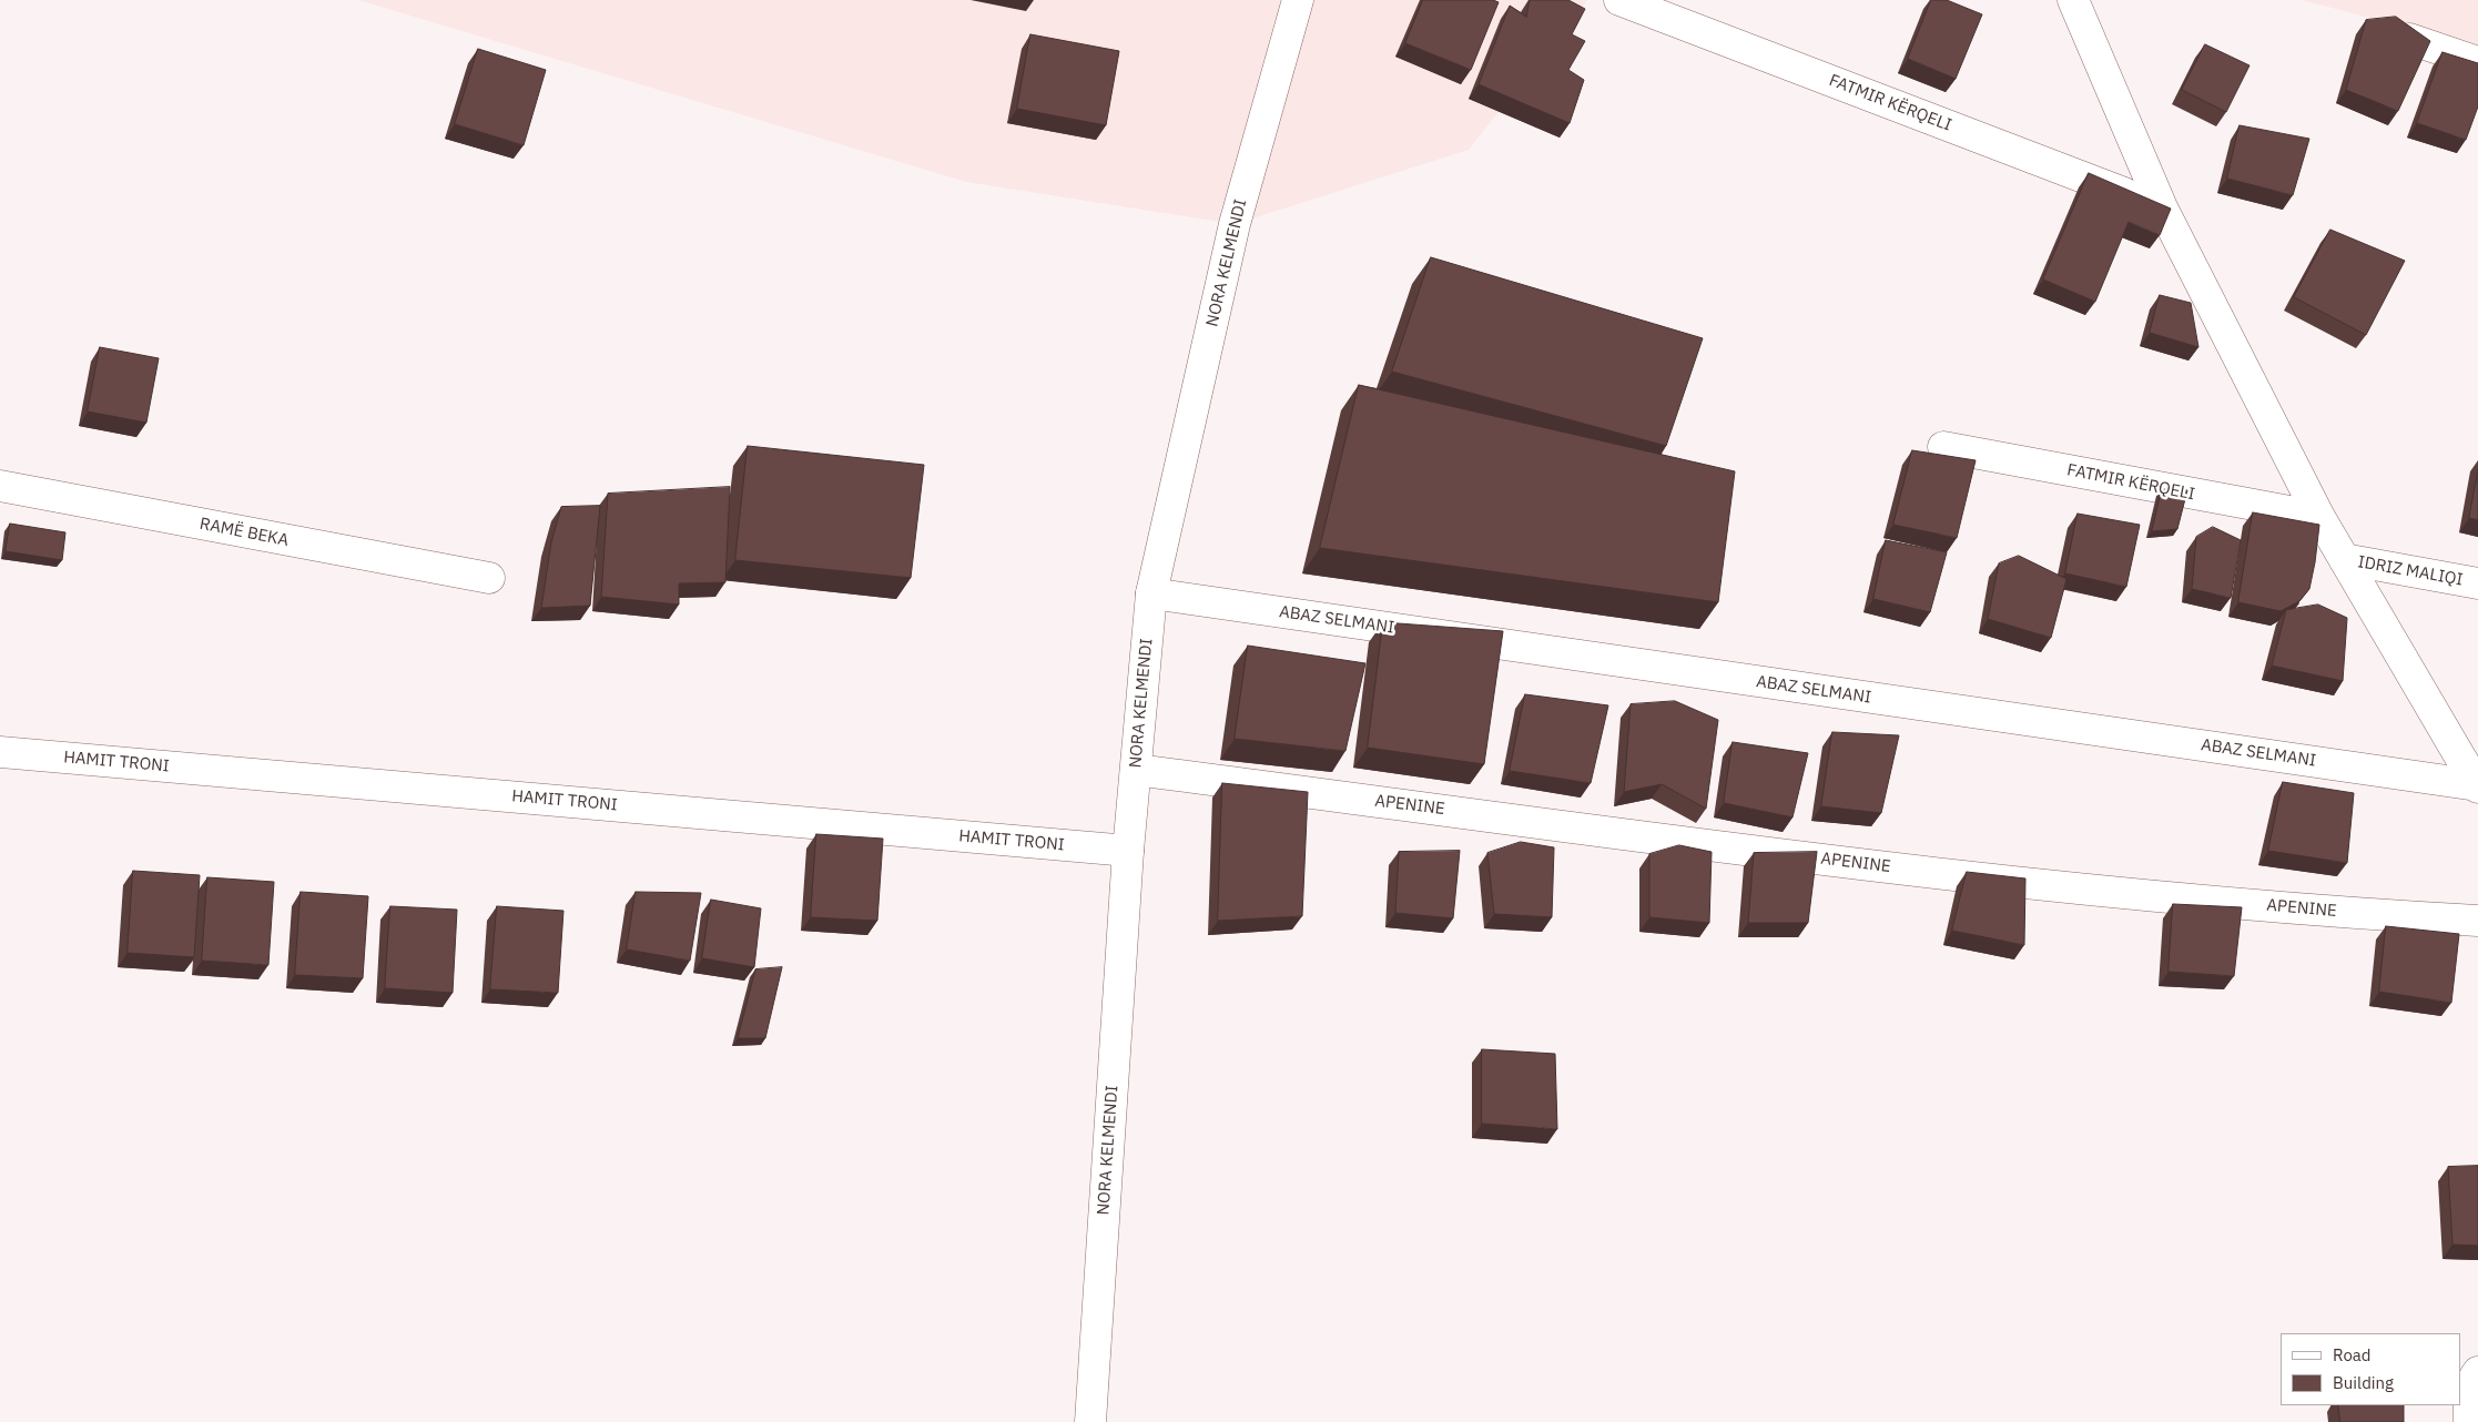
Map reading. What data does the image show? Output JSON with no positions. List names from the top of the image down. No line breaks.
{"streets":{"street":["FATMIR KËRQELI","NORA KELMENDI","RAMË BEKA","IDRIZ MALIQI","ABAZ SELMANI","HAMIT TRONI","APENINE"]},"crossings":[["NORA KELMENDI","ABAZ SELMANI"],["NORA KELMENDI","HAMIT TRONI"],["NORA KELMENDI","APENINE"]],"legend":["Road","Building"]}
